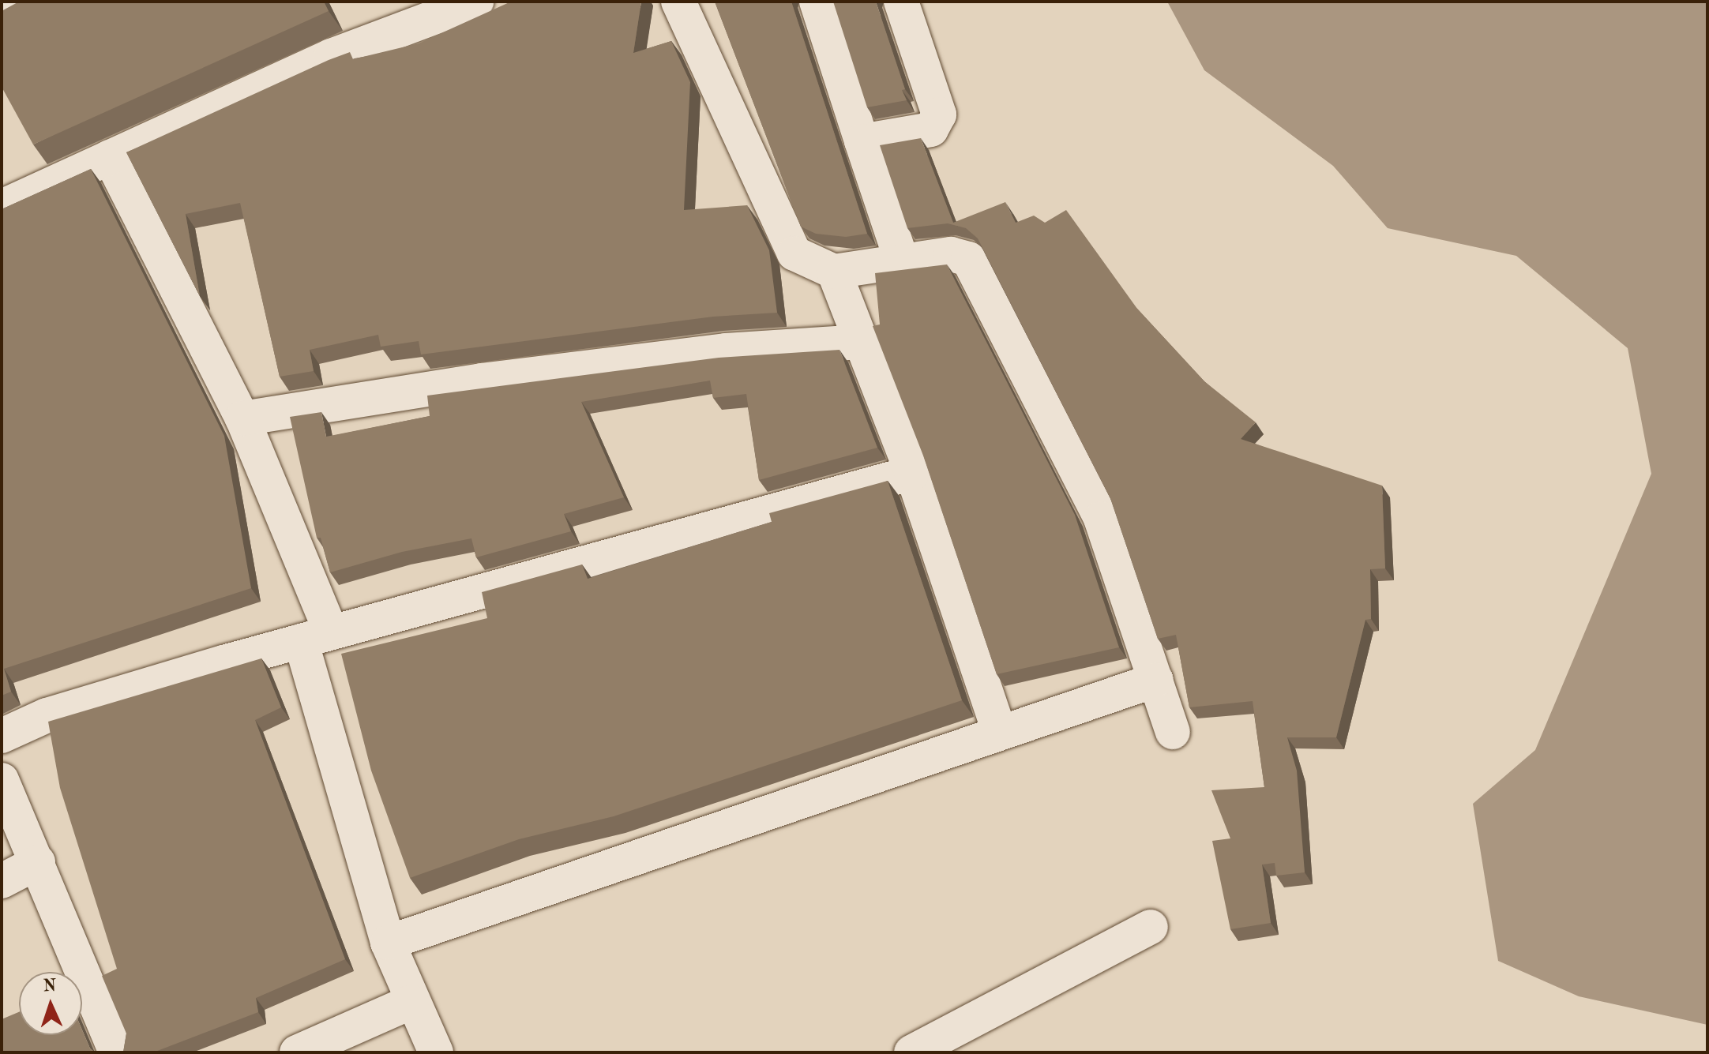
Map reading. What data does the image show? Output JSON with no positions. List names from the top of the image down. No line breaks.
{"north":"top"}
